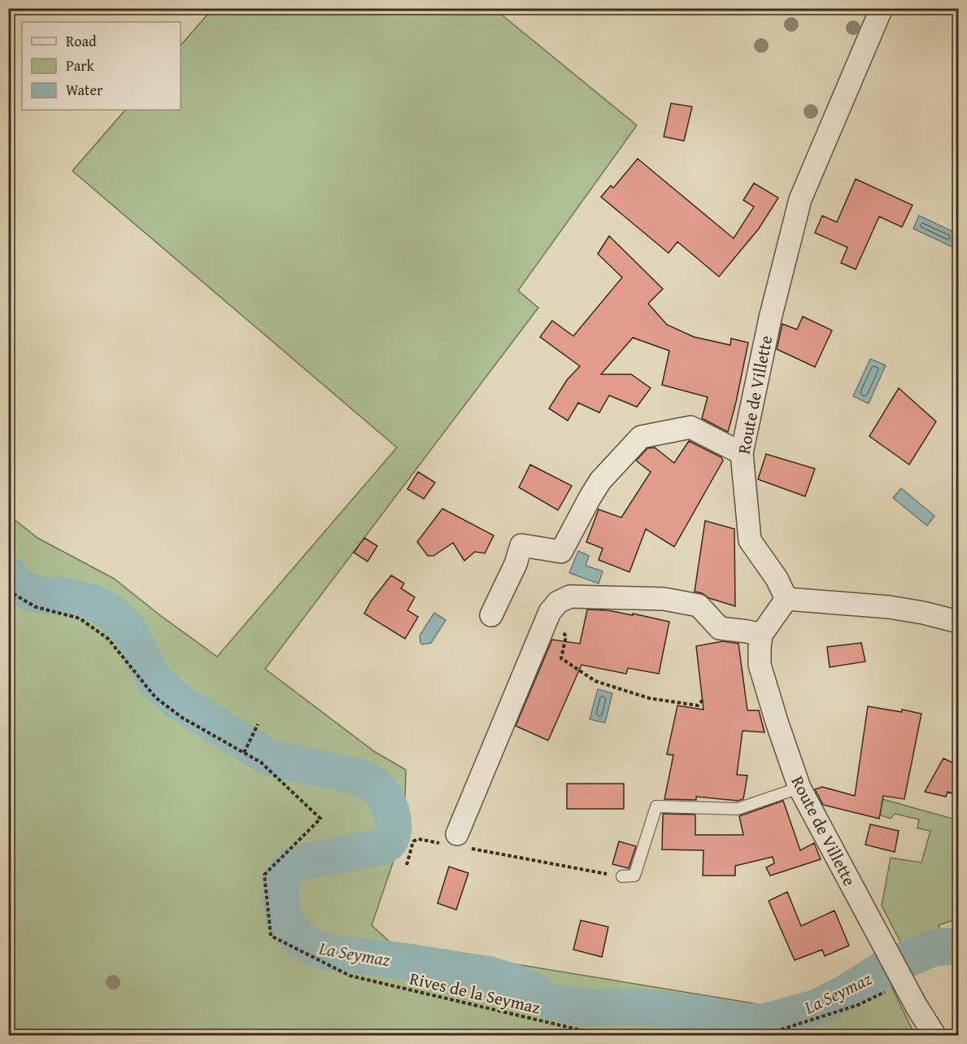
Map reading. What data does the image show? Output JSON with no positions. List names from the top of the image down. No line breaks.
{"streets":{"street":["Route de Villette"],"path":["Rives de la Seymaz"]},"water":["La Seymaz"],"legend":["Road","Park","Water"]}
